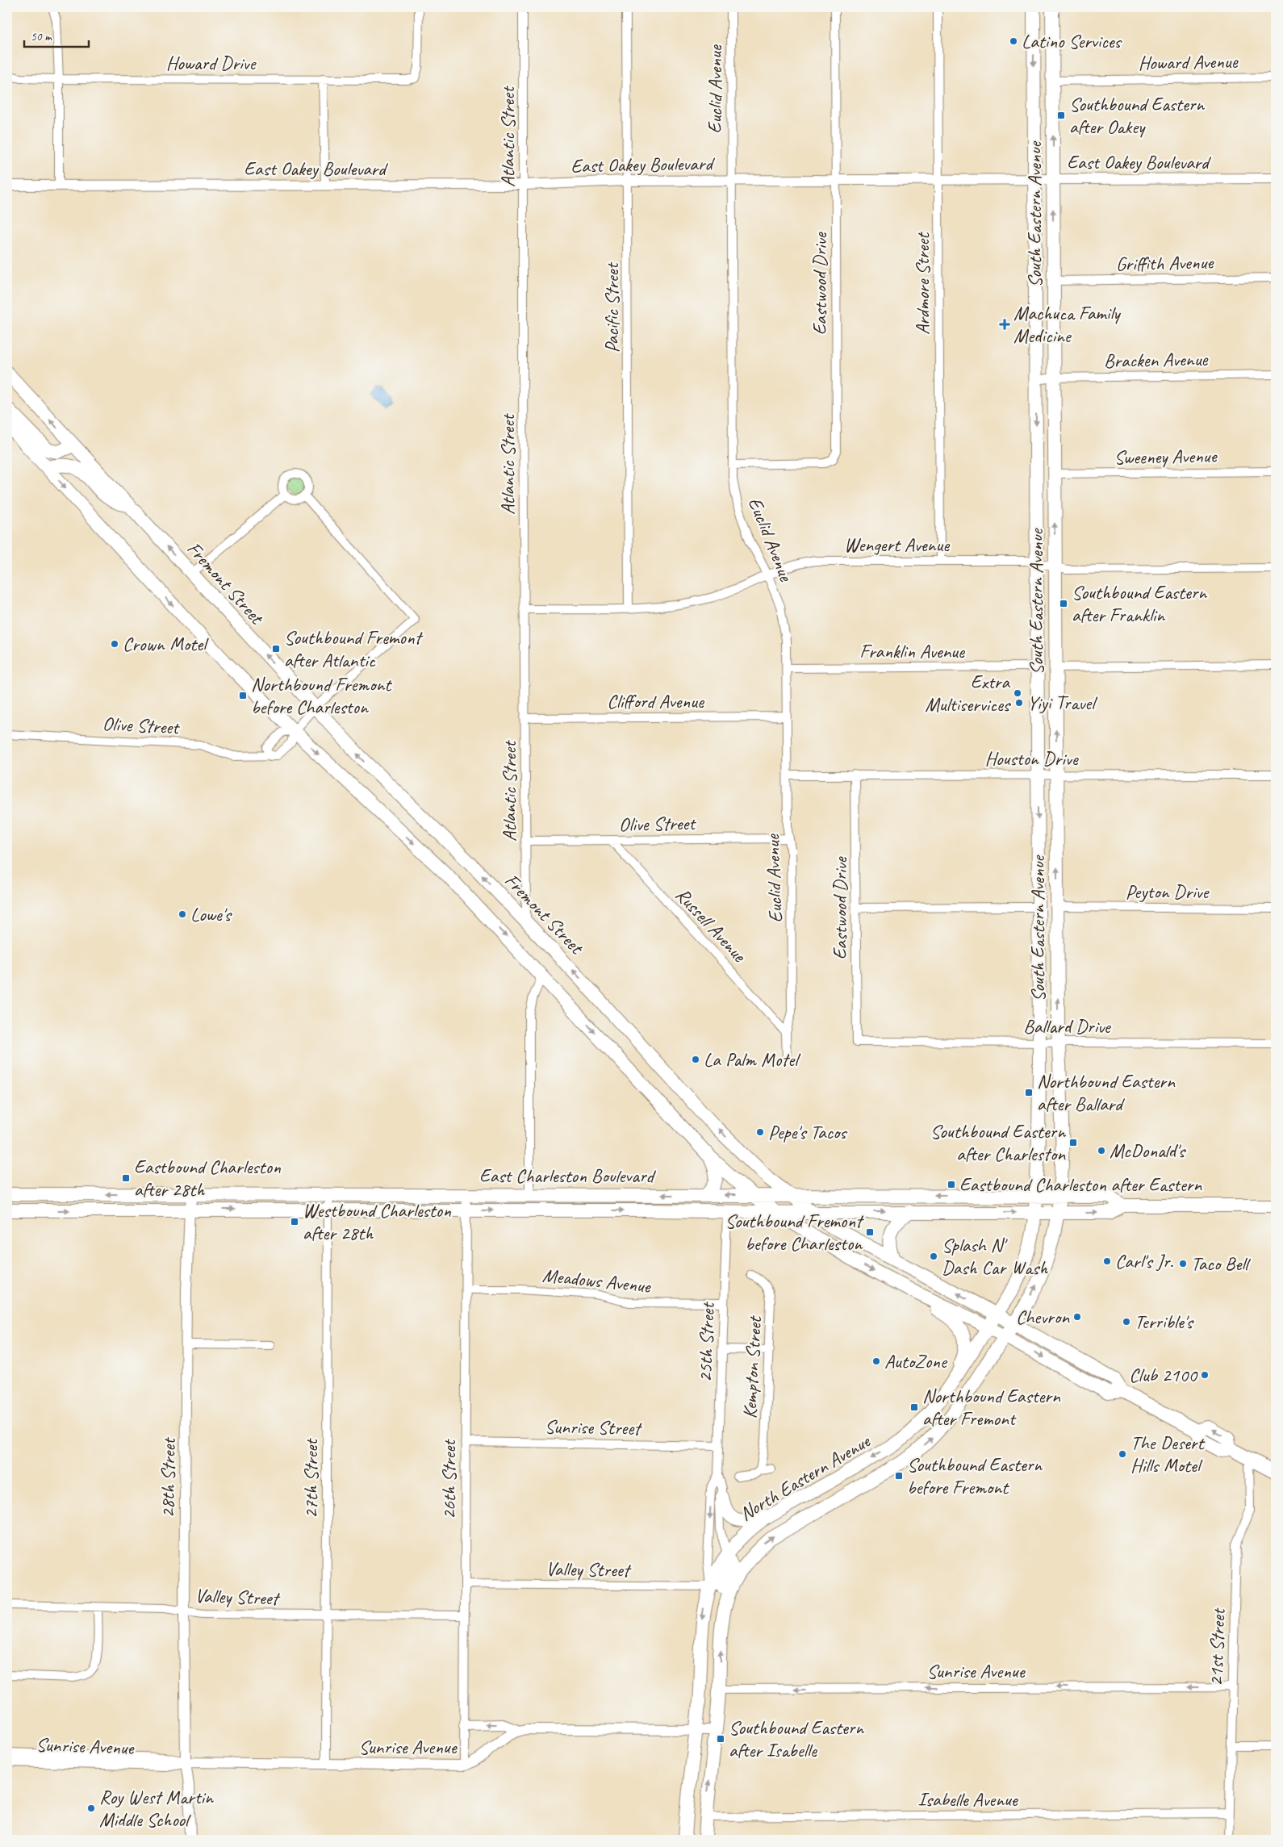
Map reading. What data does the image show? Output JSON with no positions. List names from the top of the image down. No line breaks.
{"streets":{"main road":["South Eastern Avenue","Fremont Street","East Charleston Boulevard","North Eastern Avenue"],"street":["Howard Avenue","Howard Drive","Euclid Avenue","Atlantic Street","East Oakey Boulevard","Griffith Avenue","Eastwood Drive","Ardmore Street","Pacific Street","Bracken Avenue","Sweeney Avenue","Wengert Avenue","Franklin Avenue","Clifford Avenue","Olive Street","Houston Drive","Peyton Drive","Russell Avenue","Ballard Drive","Meadows Avenue","25th Street","Kempton Street","Sunrise Street","28th Street","27th Street","26th Street","Valley Street","21st Street","Sunrise Avenue","Isabelle Avenue"]},"crossings":[["Howard Avenue","South Eastern Avenue"],["Euclid Avenue","East Oakey Boulevard"],["Euclid Avenue","Eastwood Drive"],["Euclid Avenue","Wengert Avenue"],["Euclid Avenue","Franklin Avenue"],["Euclid Avenue","Clifford Avenue"],["Euclid Avenue","Olive Street"],["Euclid Avenue","Houston Drive"],["Euclid Avenue","Russell Avenue"],["Atlantic Street","East Oakey Boulevard"],["Atlantic Street","Wengert Avenue"],["Atlantic Street","Fremont Street"],["Atlantic Street","Clifford Avenue"],["Atlantic Street","Olive Street"],["East Oakey Boulevard","South Eastern Avenue"],["East Oakey Boulevard","Eastwood Drive"],["East Oakey Boulevard","Ardmore Street"],["East Oakey Boulevard","Pacific Street"],["South Eastern Avenue","Griffith Avenue"],["South Eastern Avenue","Bracken Avenue"],["South Eastern Avenue","Sweeney Avenue"],["South Eastern Avenue","Wengert Avenue"],["South Eastern Avenue","Fremont Street"],["South Eastern Avenue","Franklin Avenue"],["South Eastern Avenue","Houston Drive"],["South Eastern Avenue","Peyton Drive"],["South Eastern Avenue","Ballard Drive"],["South Eastern Avenue","East Charleston Boulevard"],["South Eastern Avenue","North Eastern Avenue"],["Eastwood Drive","Houston Drive"],["Eastwood Drive","Ballard Drive"],["Ardmore Street","Wengert Avenue"],["Pacific Street","Wengert Avenue"],["Fremont Street","East Charleston Boulevard"],["Fremont Street","North Eastern Avenue"],["Fremont Street","21st Street"],["Olive Street","Russell Avenue"],["East Charleston Boulevard","25th Street"],["East Charleston Boulevard","28th Street"],["East Charleston Boulevard","27th Street"],["East Charleston Boulevard","26th Street"],["Meadows Avenue","25th Street"],["Meadows Avenue","26th Street"],["25th Street","Sunrise Street"],["25th Street","North Eastern Avenue"],["25th Street","Valley Street"],["Sunrise Street","26th Street"],["North Eastern Avenue","Valley Street"],["North Eastern Avenue","Sunrise Avenue"],["North Eastern Avenue","Isabelle Avenue"],["28th Street","Valley Street"],["28th Street","Sunrise Avenue"],["27th Street","Valley Street"],["27th Street","Sunrise Avenue"],["26th Street","Valley Street"],["26th Street","Sunrise Avenue"],["21st Street","Sunrise Avenue"],["21st Street","Isabelle Avenue"]],"one_way":["Sunrise Avenue"],"places":{"other":["Latino Services","Crown Motel","Extra Multiservices","Yiyi Travel","Lowe's","La Palm Motel","Pepe's Tacos","McDonald's","Splash N' Dash Car Wash","Carl's Jr.","Taco Bell","Chevron","Terrible's","AutoZone","Club 2100","The Desert Hills Motel","Roy West Martin Middle School"],"transit":["Southbound Eastern after Oakey","Southbound Eastern after Franklin","Southbound Fremont after Atlantic","Northbound Fremont before Charleston","Northbound Eastern after Ballard","Southbound Eastern after Charleston","Eastbound Charleston after 28th","Eastbound Charleston after Eastern","Westbound Charleston after 28th","Southbound Fremont before Charleston","Northbound Eastern after Fremont","Southbound Eastern before Fremont","Southbound Eastern after Isabelle"],"health":["Machuca Family Medicine"]},"scale_bar":"50 m"}
